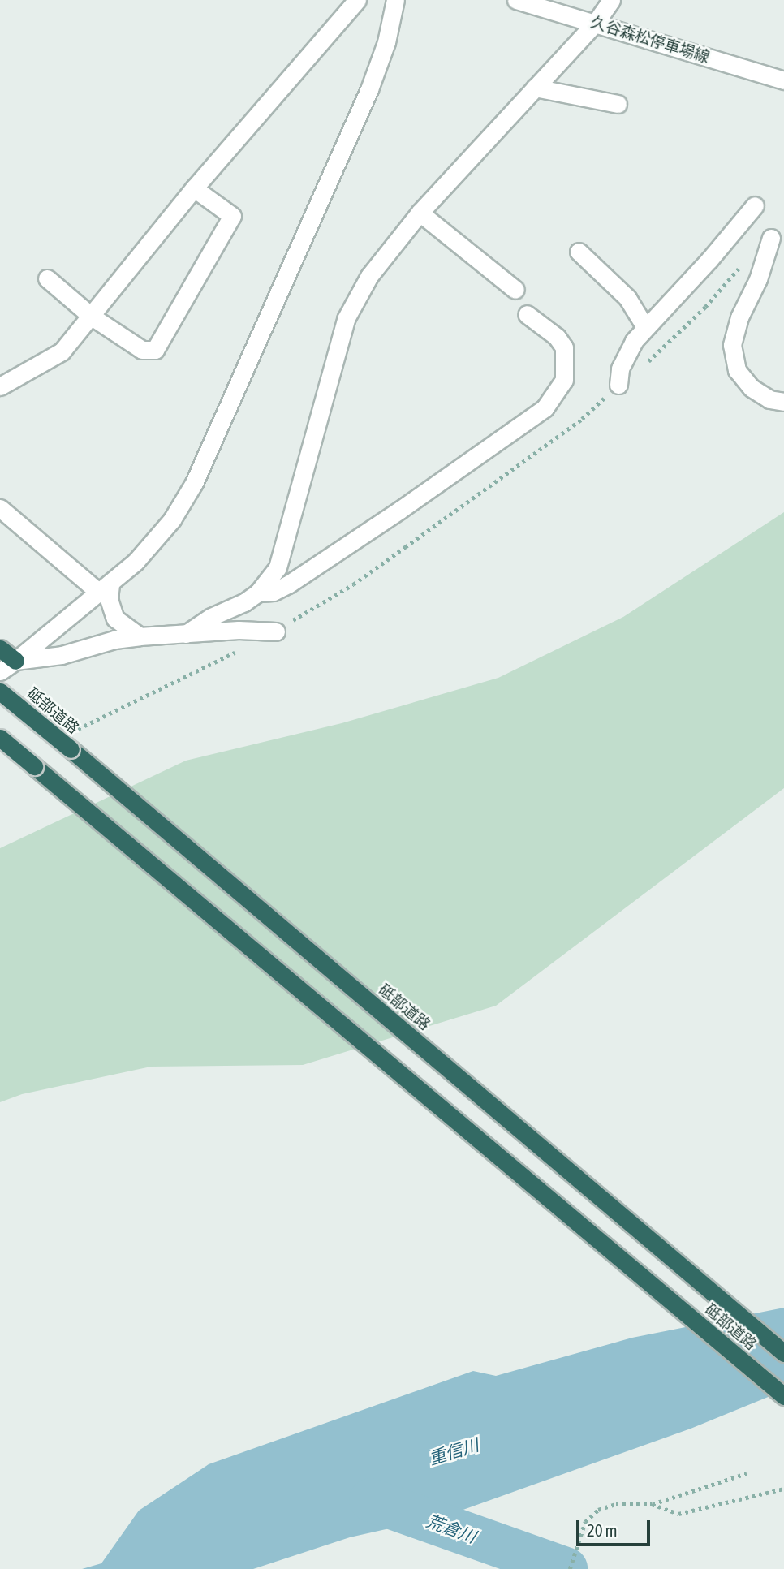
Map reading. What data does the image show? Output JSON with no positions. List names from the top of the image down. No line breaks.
{"streets":{"highway":["砥部道路"],"street":["久谷森松停車場線"]},"water":["重信川","荒倉川"],"scale_bar":"20 m"}
